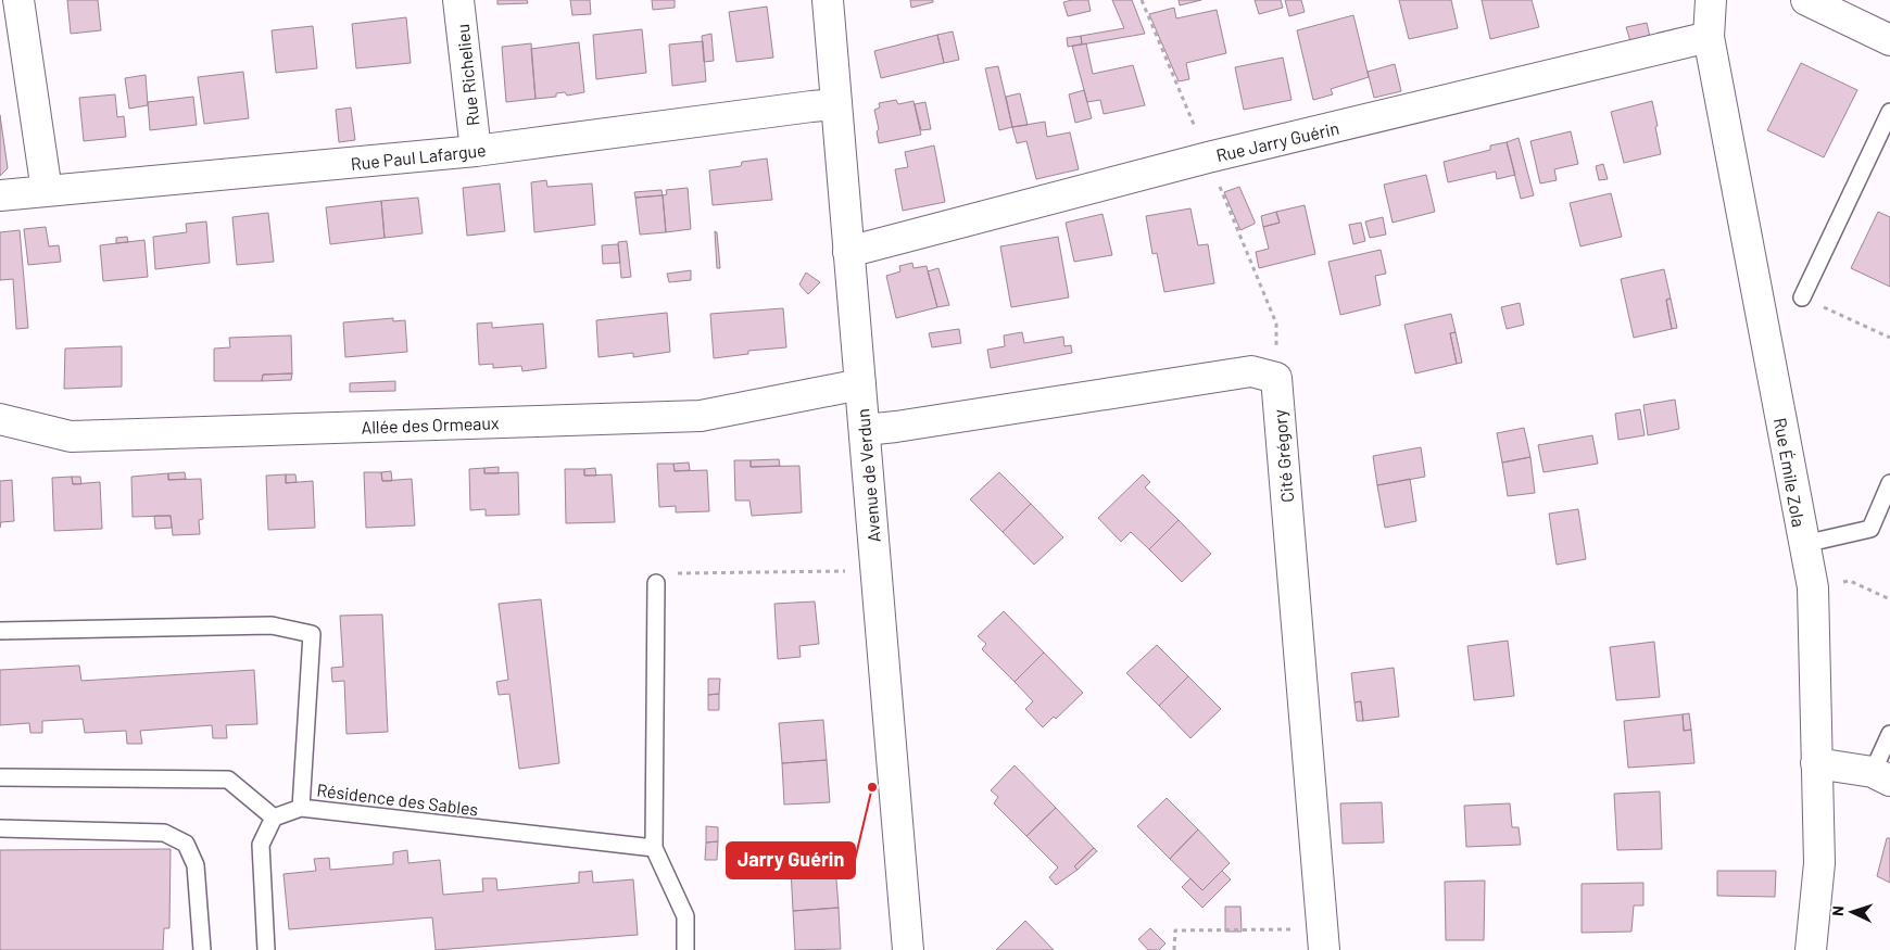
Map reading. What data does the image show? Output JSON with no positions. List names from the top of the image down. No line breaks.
{"streets":{"street":["Rue Richelieu","Rue Jarry Guérin","Rue Paul Lafargue","Allée des Ormeaux","Cité Grégory","Rue Émile Zola","Avenue de Verdun"],"lane":["Résidence des Sables"]},"crossings":[["Rue Richelieu","Rue Paul Lafargue"],["Rue Jarry Guérin","Rue Émile Zola"],["Rue Jarry Guérin","Avenue de Verdun"],["Rue Paul Lafargue","Avenue de Verdun"],["Allée des Ormeaux","Avenue de Verdun"],["Cité Grégory","Avenue de Verdun"]],"places":["Jarry Guérin"],"north":"left"}
